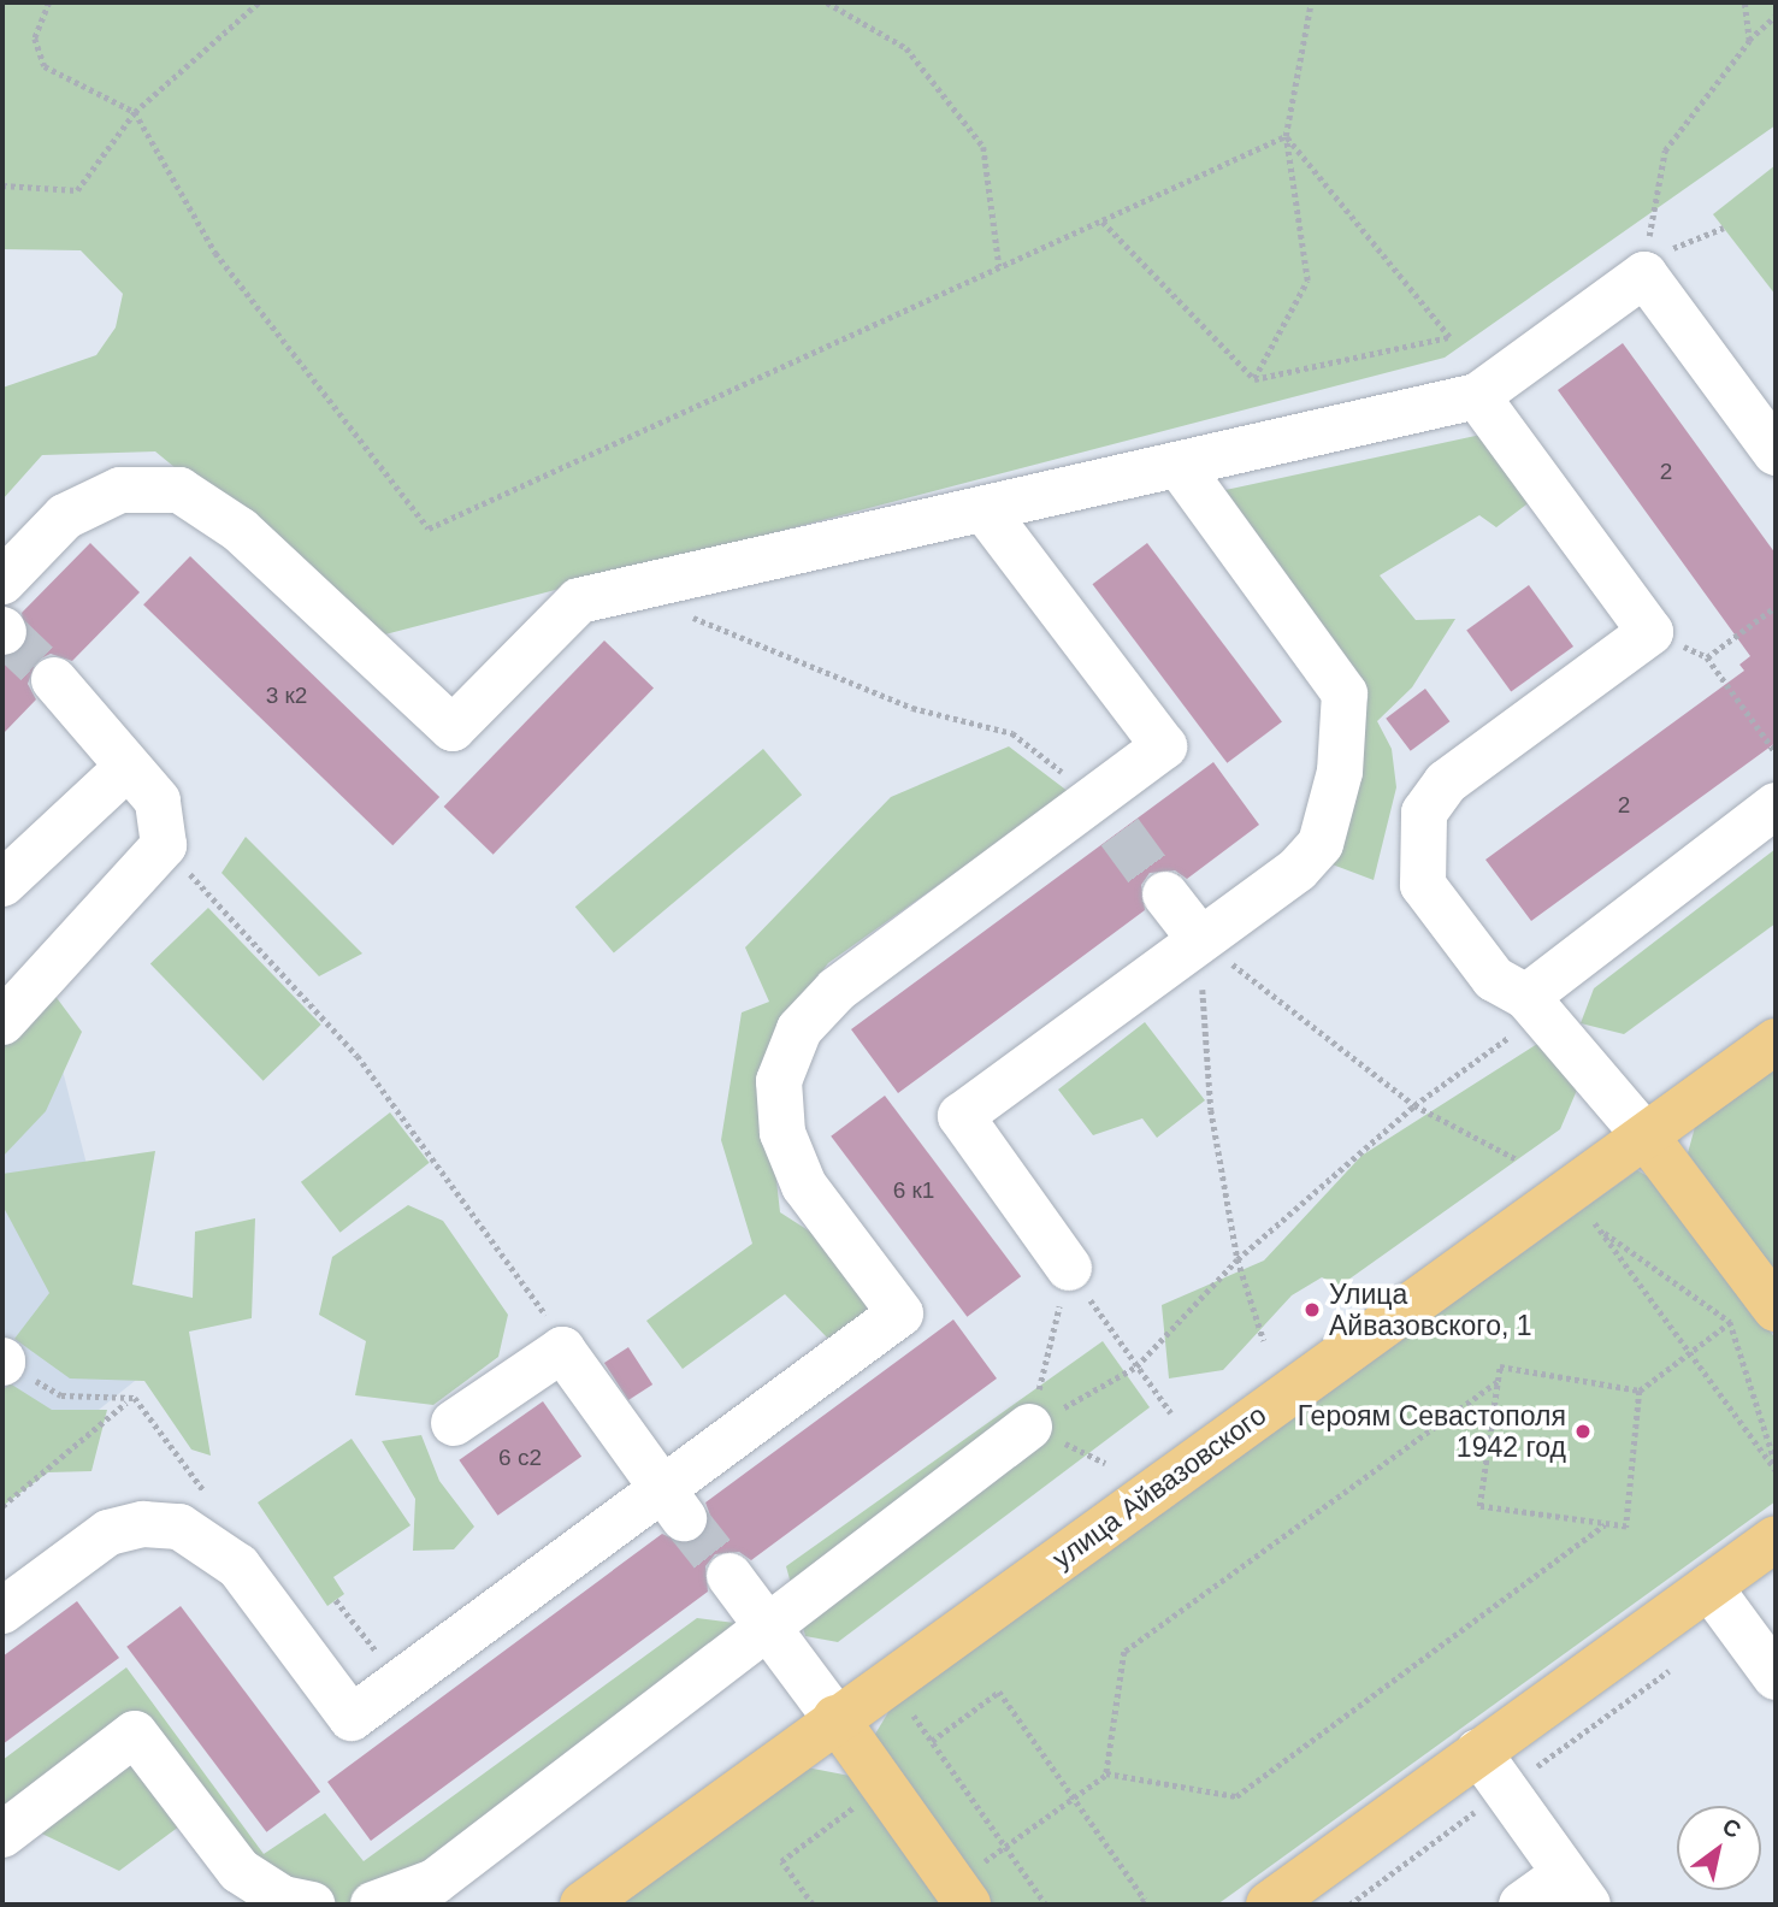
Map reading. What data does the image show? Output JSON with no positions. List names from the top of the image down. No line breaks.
{"streets":{"main road":["улица Айвазовского"]},"places":["Улица Айвазовского, 1","Героям Севастополя 1942 год"],"house_numbers":["2","3 к2","2","6 к1","6 с2"],"north":"top right"}
